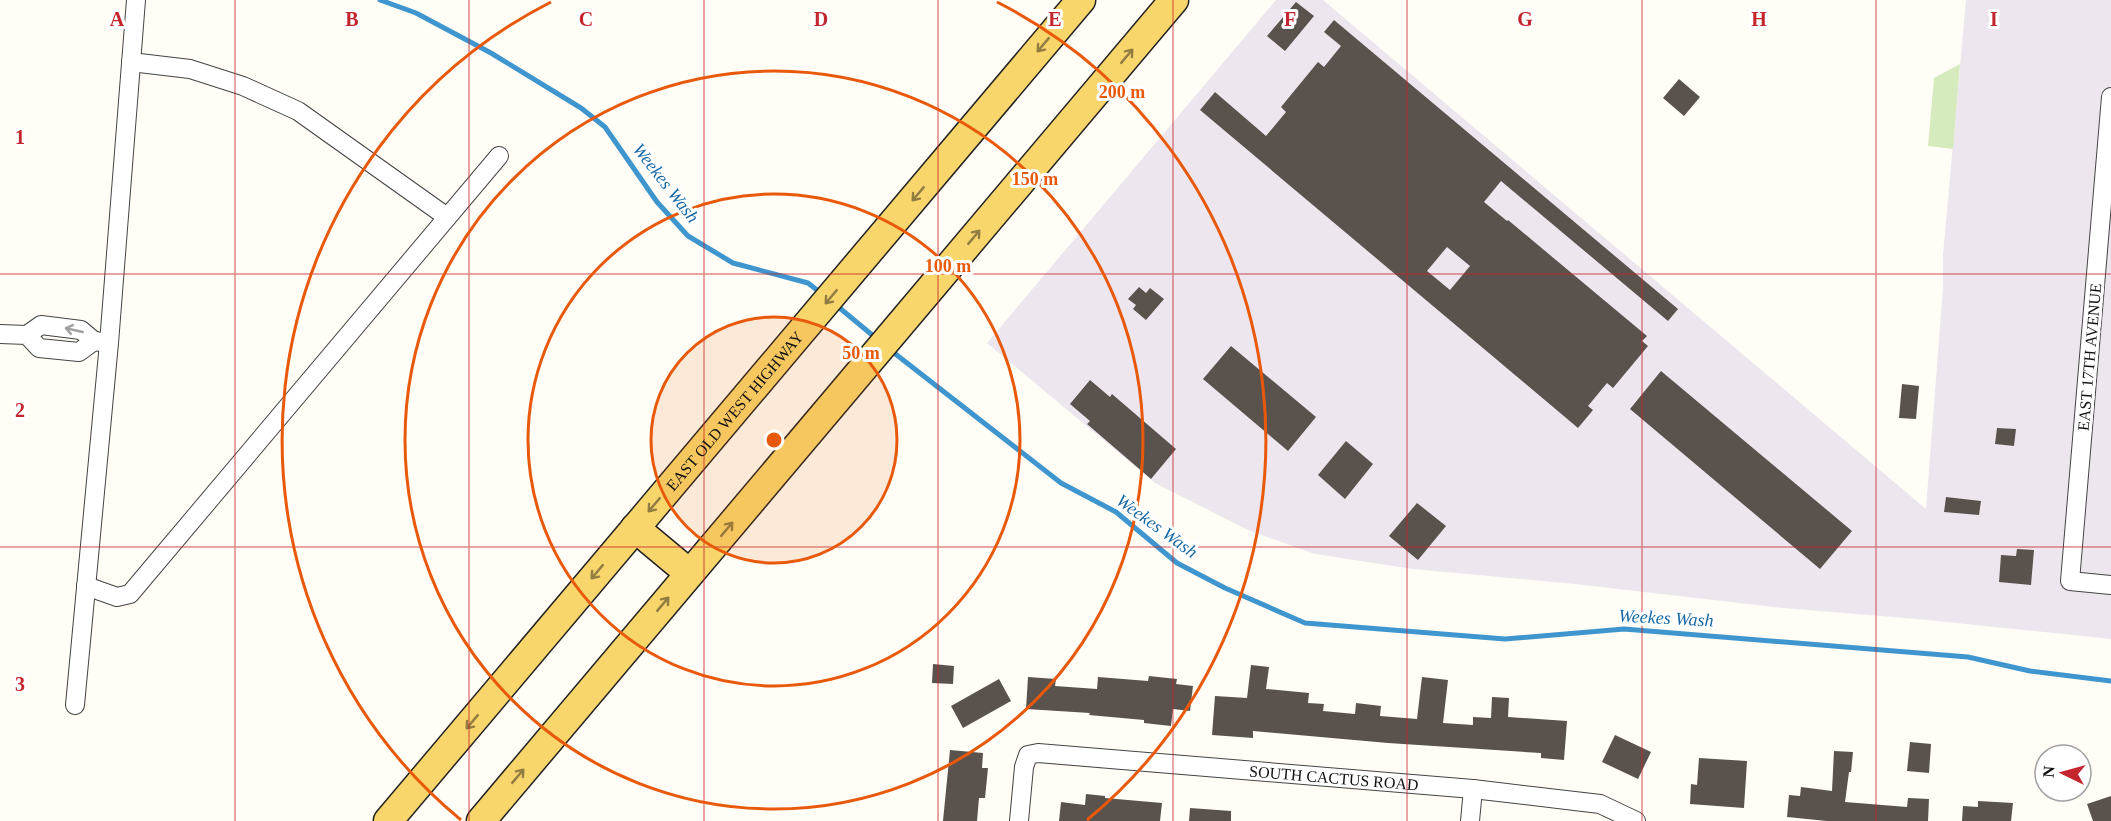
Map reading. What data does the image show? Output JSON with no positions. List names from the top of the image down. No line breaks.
{"streets":{"main road":["EAST OLD WEST HIGHWAY"],"street":["EAST 17TH AVENUE","SOUTH CACTUS ROAD"]},"water":["Weekes Wash"],"north":"left","grid":{"columns":["A","B","C","D","E","F","G","H","I"],"rows":["1","2","3"]},"rings":["200 m","150 m","100 m","50 m"]}
